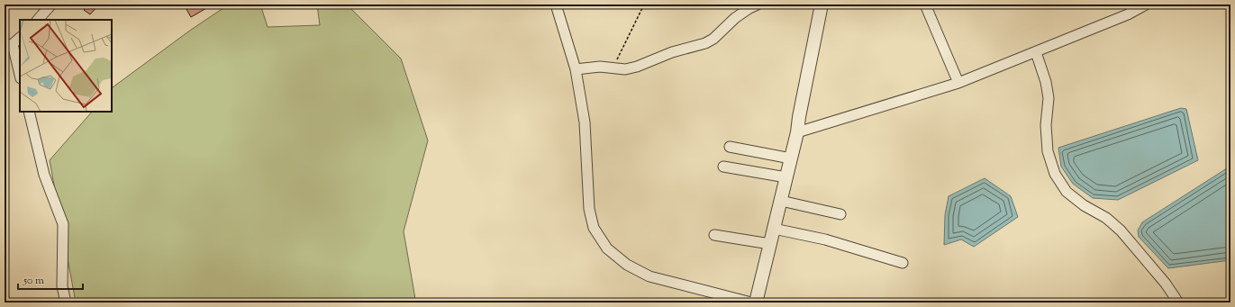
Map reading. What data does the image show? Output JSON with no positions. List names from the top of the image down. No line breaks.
{"scale_bar":"50 m"}
